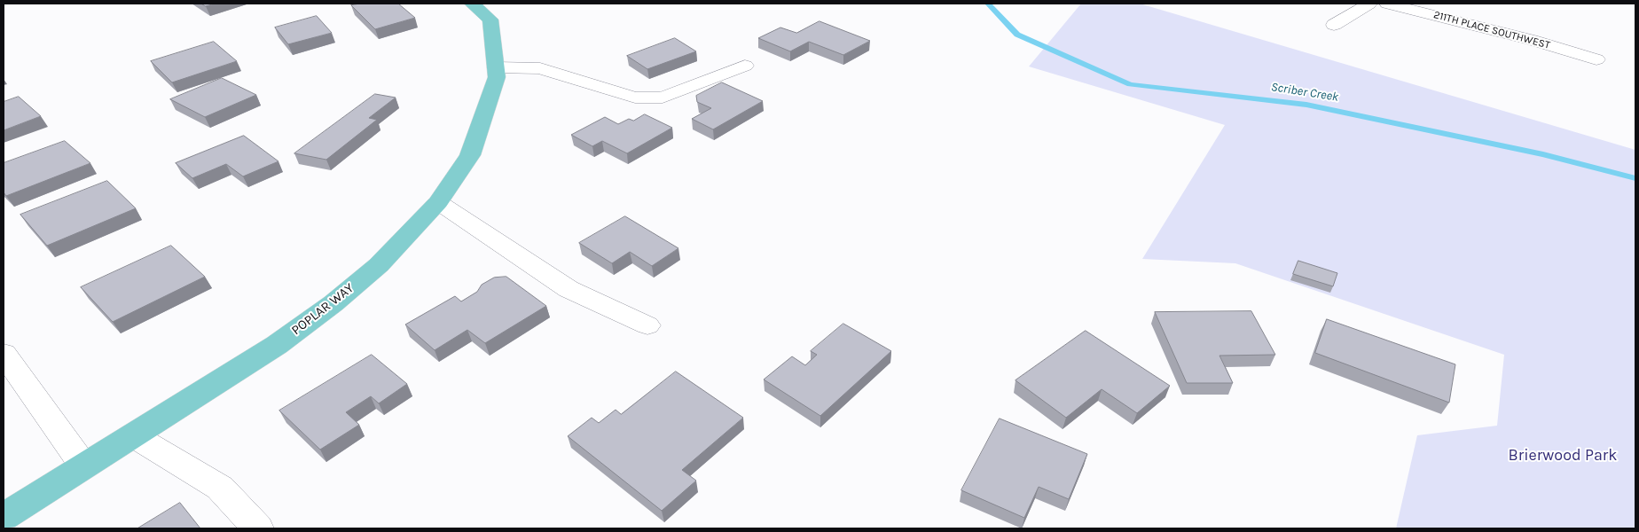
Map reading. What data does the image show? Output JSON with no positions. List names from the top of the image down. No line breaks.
{"streets":{"main road":["POPLAR WAY"],"street":["211TH PLACE SOUTHWEST"]},"water":["Scriber Creek"],"parks":["Brierwood Park"]}
